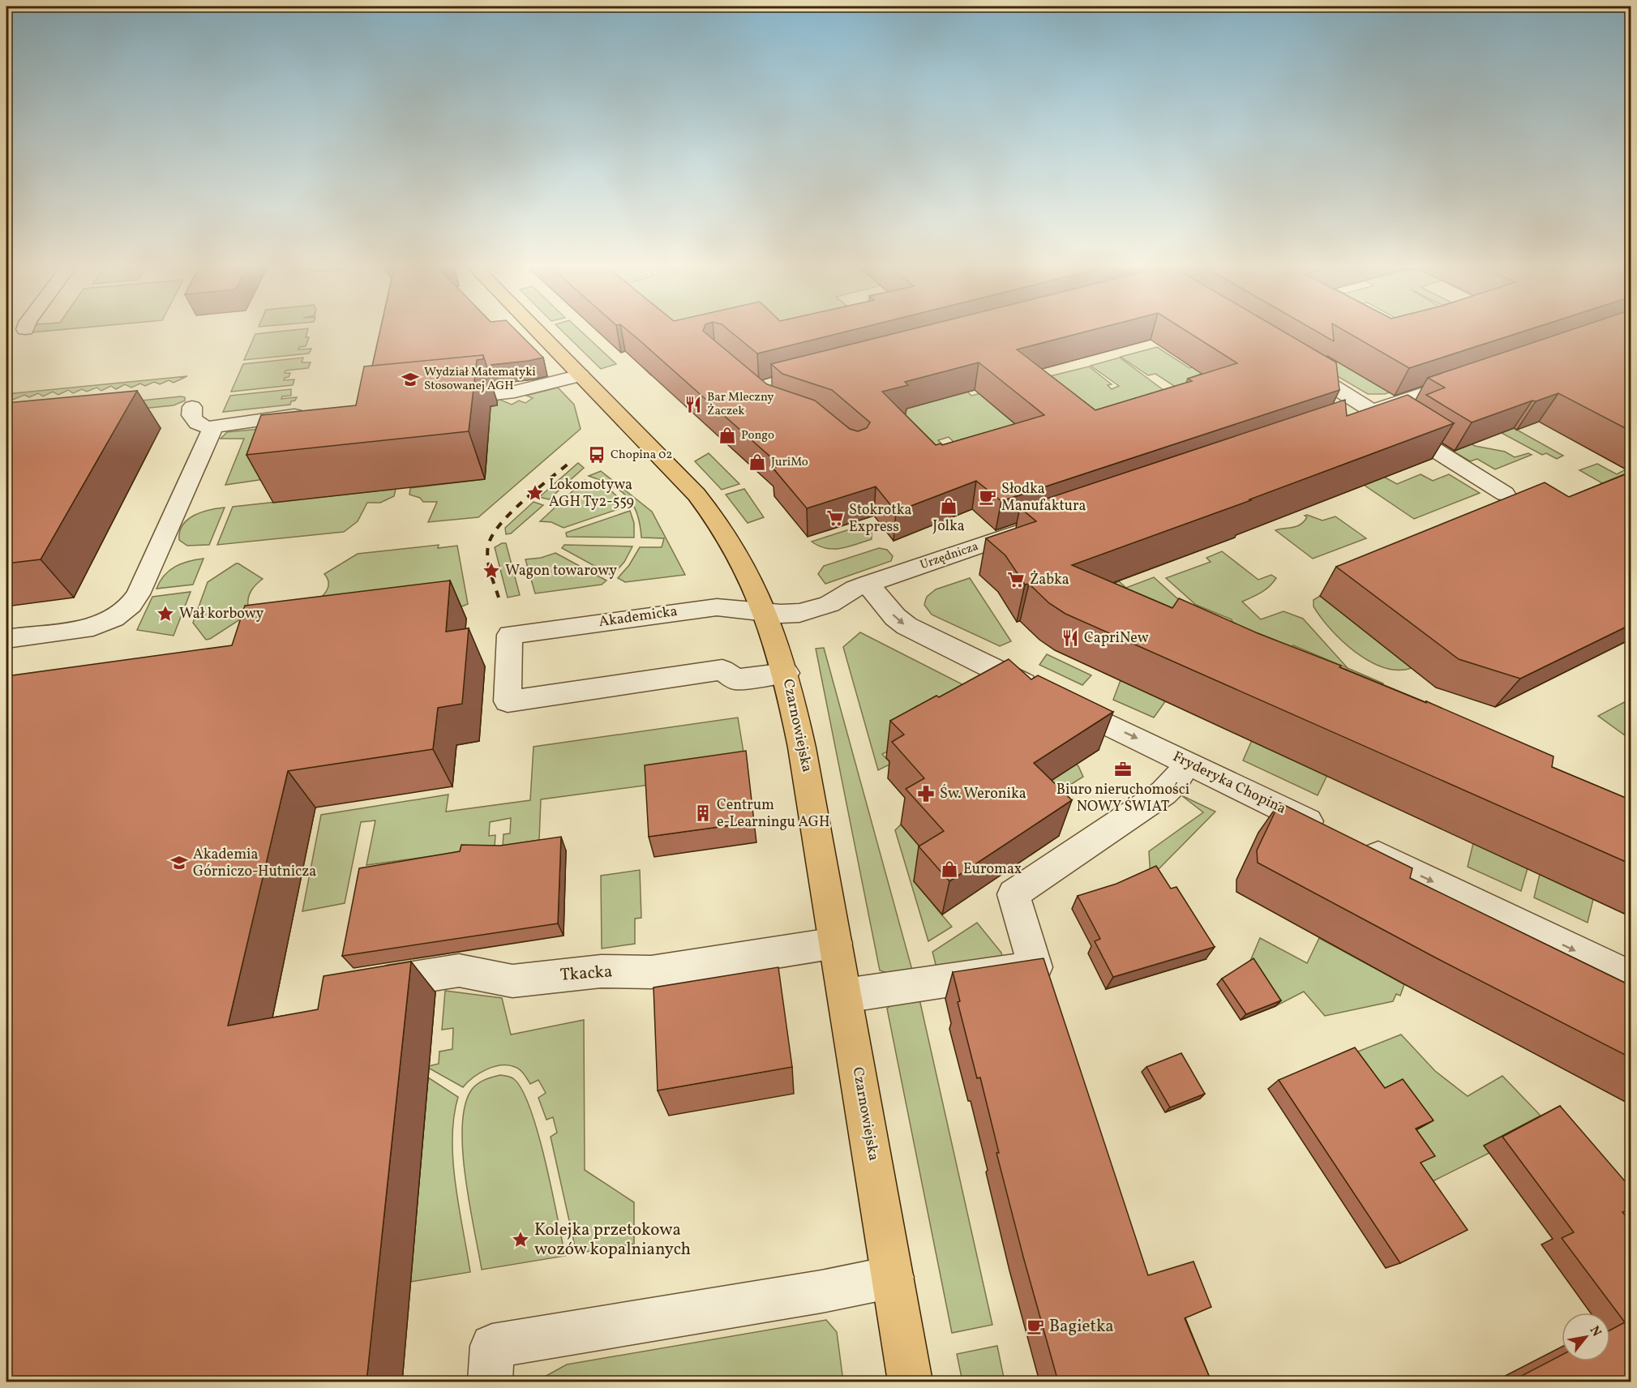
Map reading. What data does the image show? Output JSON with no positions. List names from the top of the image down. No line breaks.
{"streets":{"main road":["Czarnowiejska"],"street":["Urzędnicza","Akademicka","Fryderyka Chopina","Tkacka"]},"crossings":[["Urzędnicza","Akademicka"],["Urzędnicza","Czarnowiejska"],["Urzędnicza","Fryderyka Chopina"],["Akademicka","Czarnowiejska"],["Czarnowiejska","Tkacka"]],"one_way":["Fryderyka Chopina"],"places":{"school or university":["Wydział Matematyki Stosowanej AGH","Akademia Górniczo-Hutnicza"],"restaurant":["Bar Mleczny Żaczek","CapriNew"],"shop":["Pongo","JuriMo","Jolka","Euromax"],"bus stop":["Chopina 02"],"place":["Lokomotywa AGH Ty2-559","Wagon towarowy","Wał korbowy","Kolejka przetokowa wozów kopalnianych"],"cafe":["Słodka Manufaktura","Bagietka"],"supermarket":["Stokrotka Express","Żabka"],"office":["Biuro nieruchomości NOWY ŚWIAT"],"pharmacy":["Św. Weronika"],"building":["Centrum e-Learningu AGH"]},"north":"top right"}
